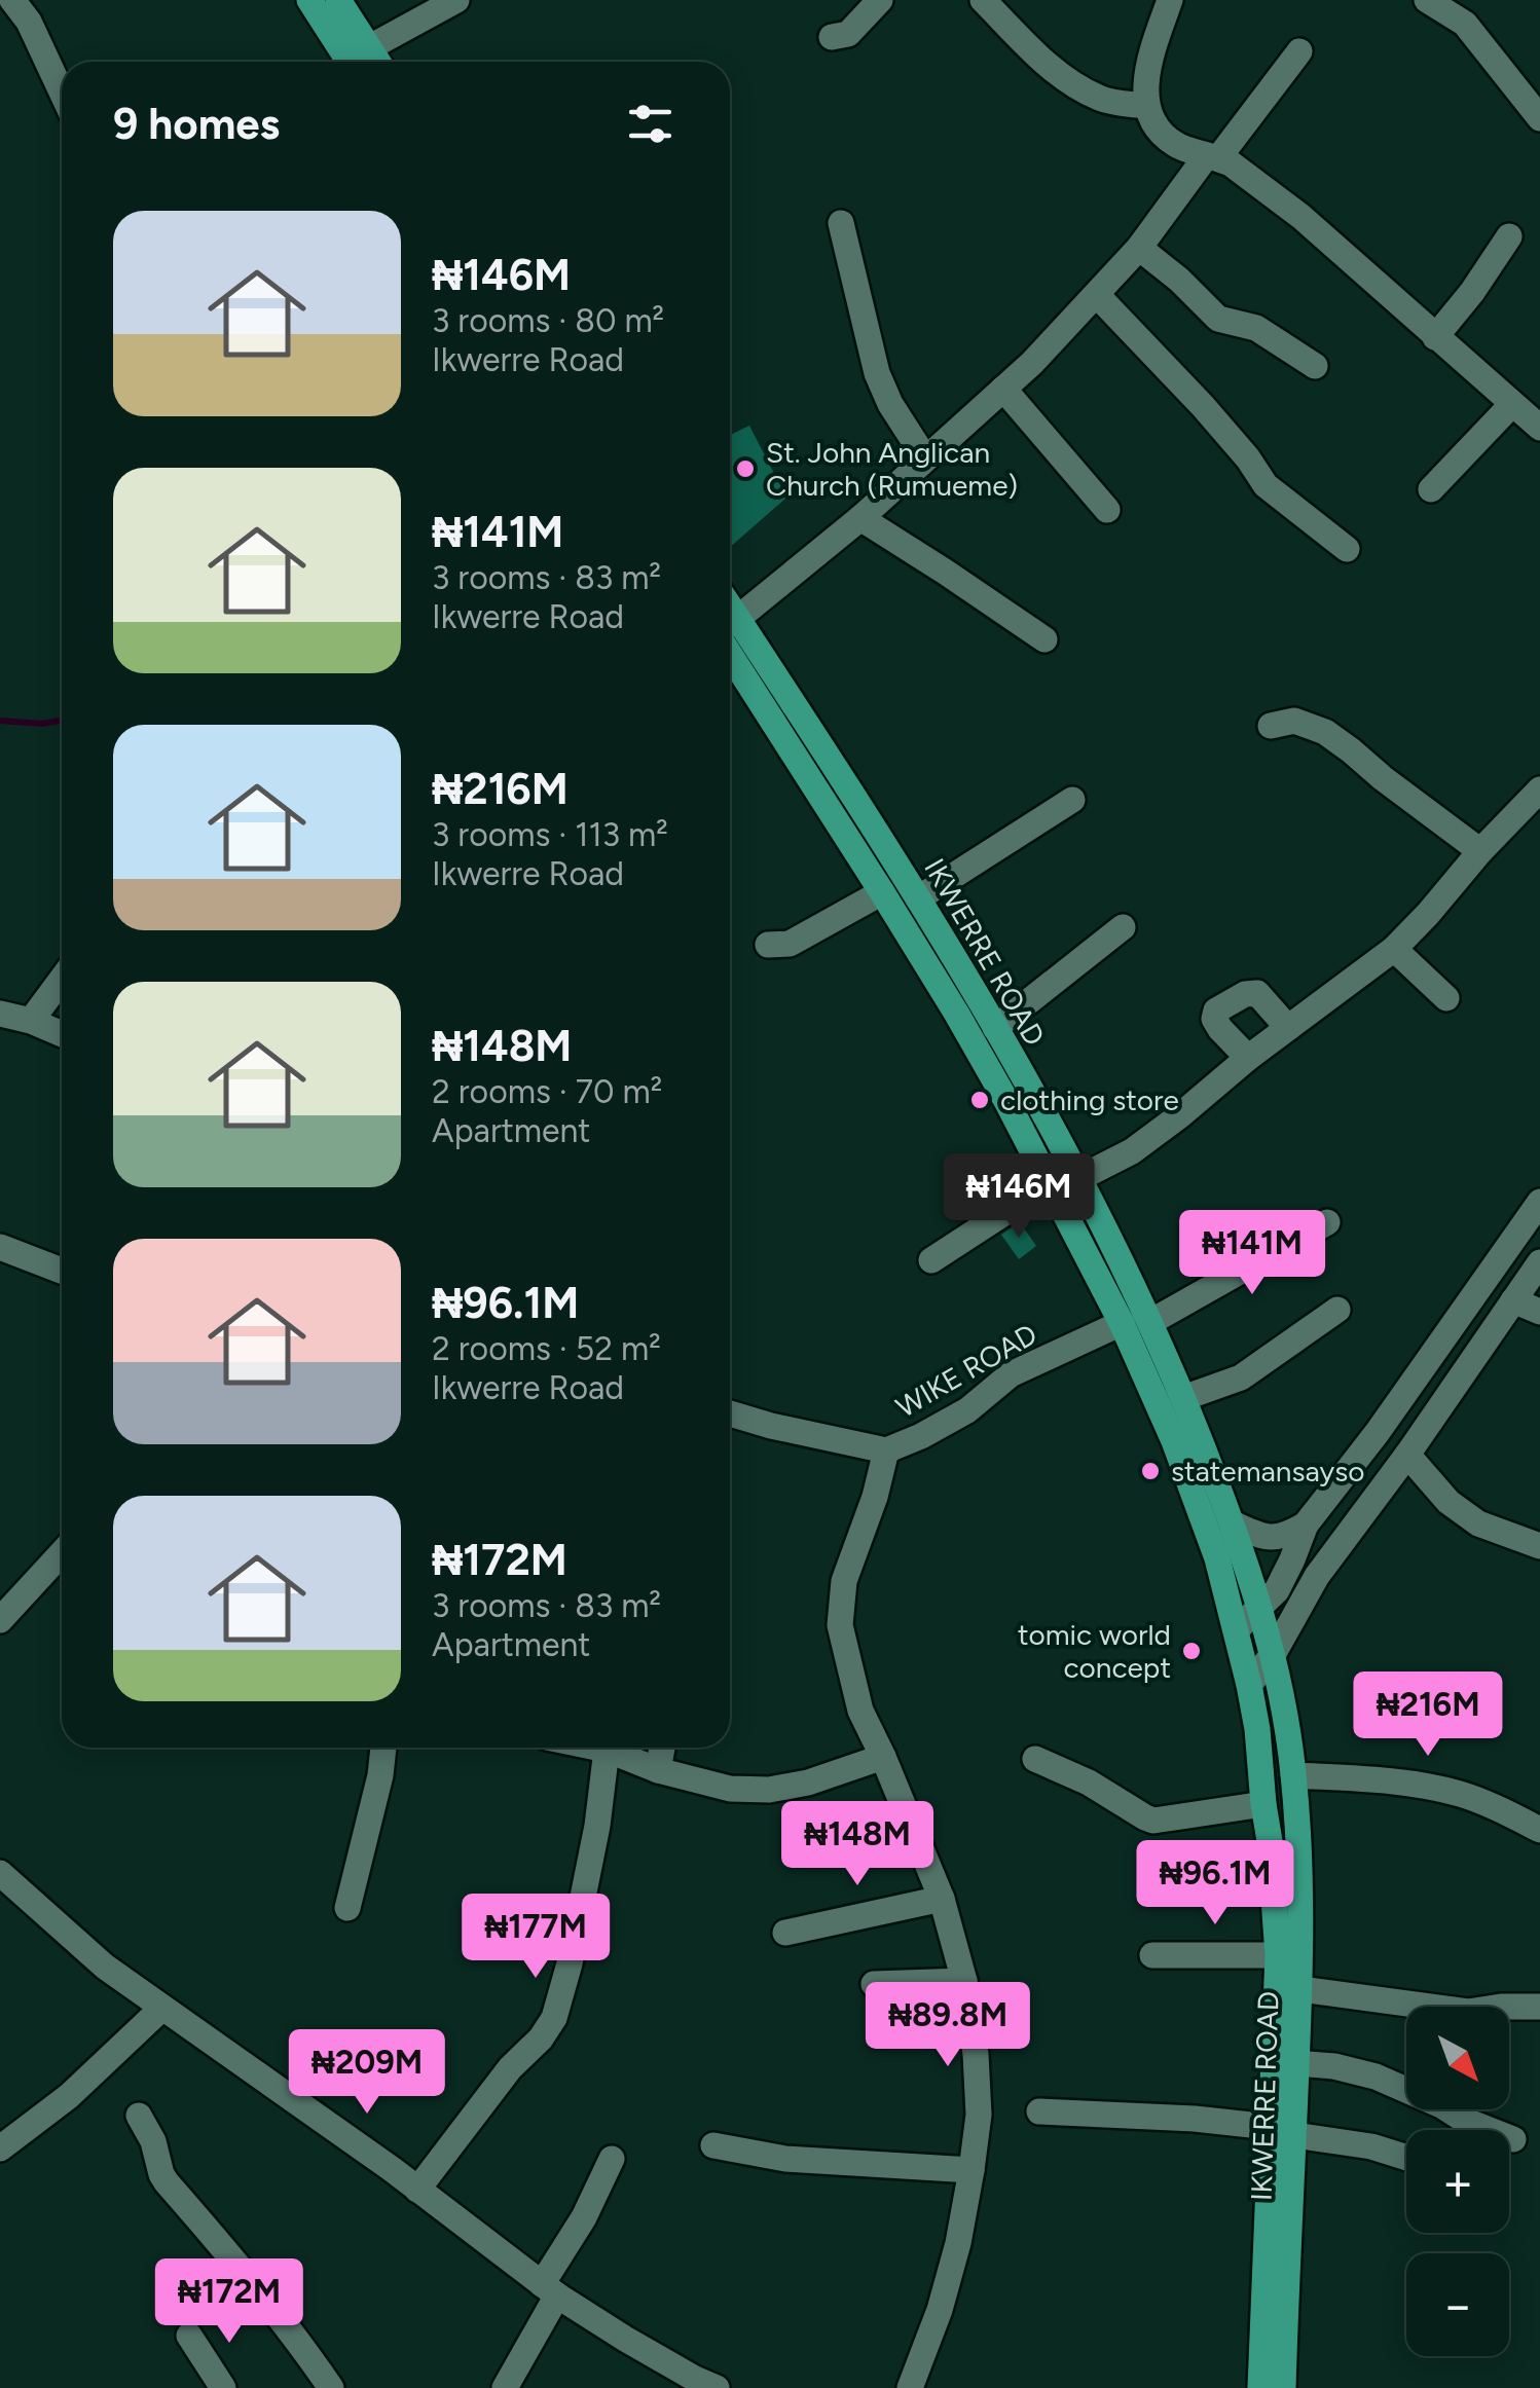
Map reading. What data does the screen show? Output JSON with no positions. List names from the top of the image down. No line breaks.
{"streets":{"main road":["IKWERRE ROAD"],"street":["WIKE ROAD"]},"crossings":[["IKWERRE ROAD","WIKE ROAD"]],"places":["St. John Anglican Church (Rumueme)","clothing store","statemansayso","tomic world concept"],"north":"bottom right","page":{"heading":"9 homes","list":[{"name":"₦146M","note":"3 rooms · 80 m² · Ikwerre Road"},{"name":"₦141M","note":"3 rooms · 83 m² · Ikwerre Road"},{"name":"₦216M","note":"3 rooms · 113 m² · Ikwerre Road"},{"name":"₦148M","note":"2 rooms · 70 m² · Apartment"},{"name":"₦96.1M","note":"2 rooms · 52 m² · Ikwerre Road"},{"name":"₦172M","note":"3 rooms · 83 m² · Apartment"}],"price":["₦146M","₦141M","₦216M","₦148M","₦96.1M","₦177M","₦89.8M","₦209M","₦172M"],"map_buttons":["+","−"]}}
